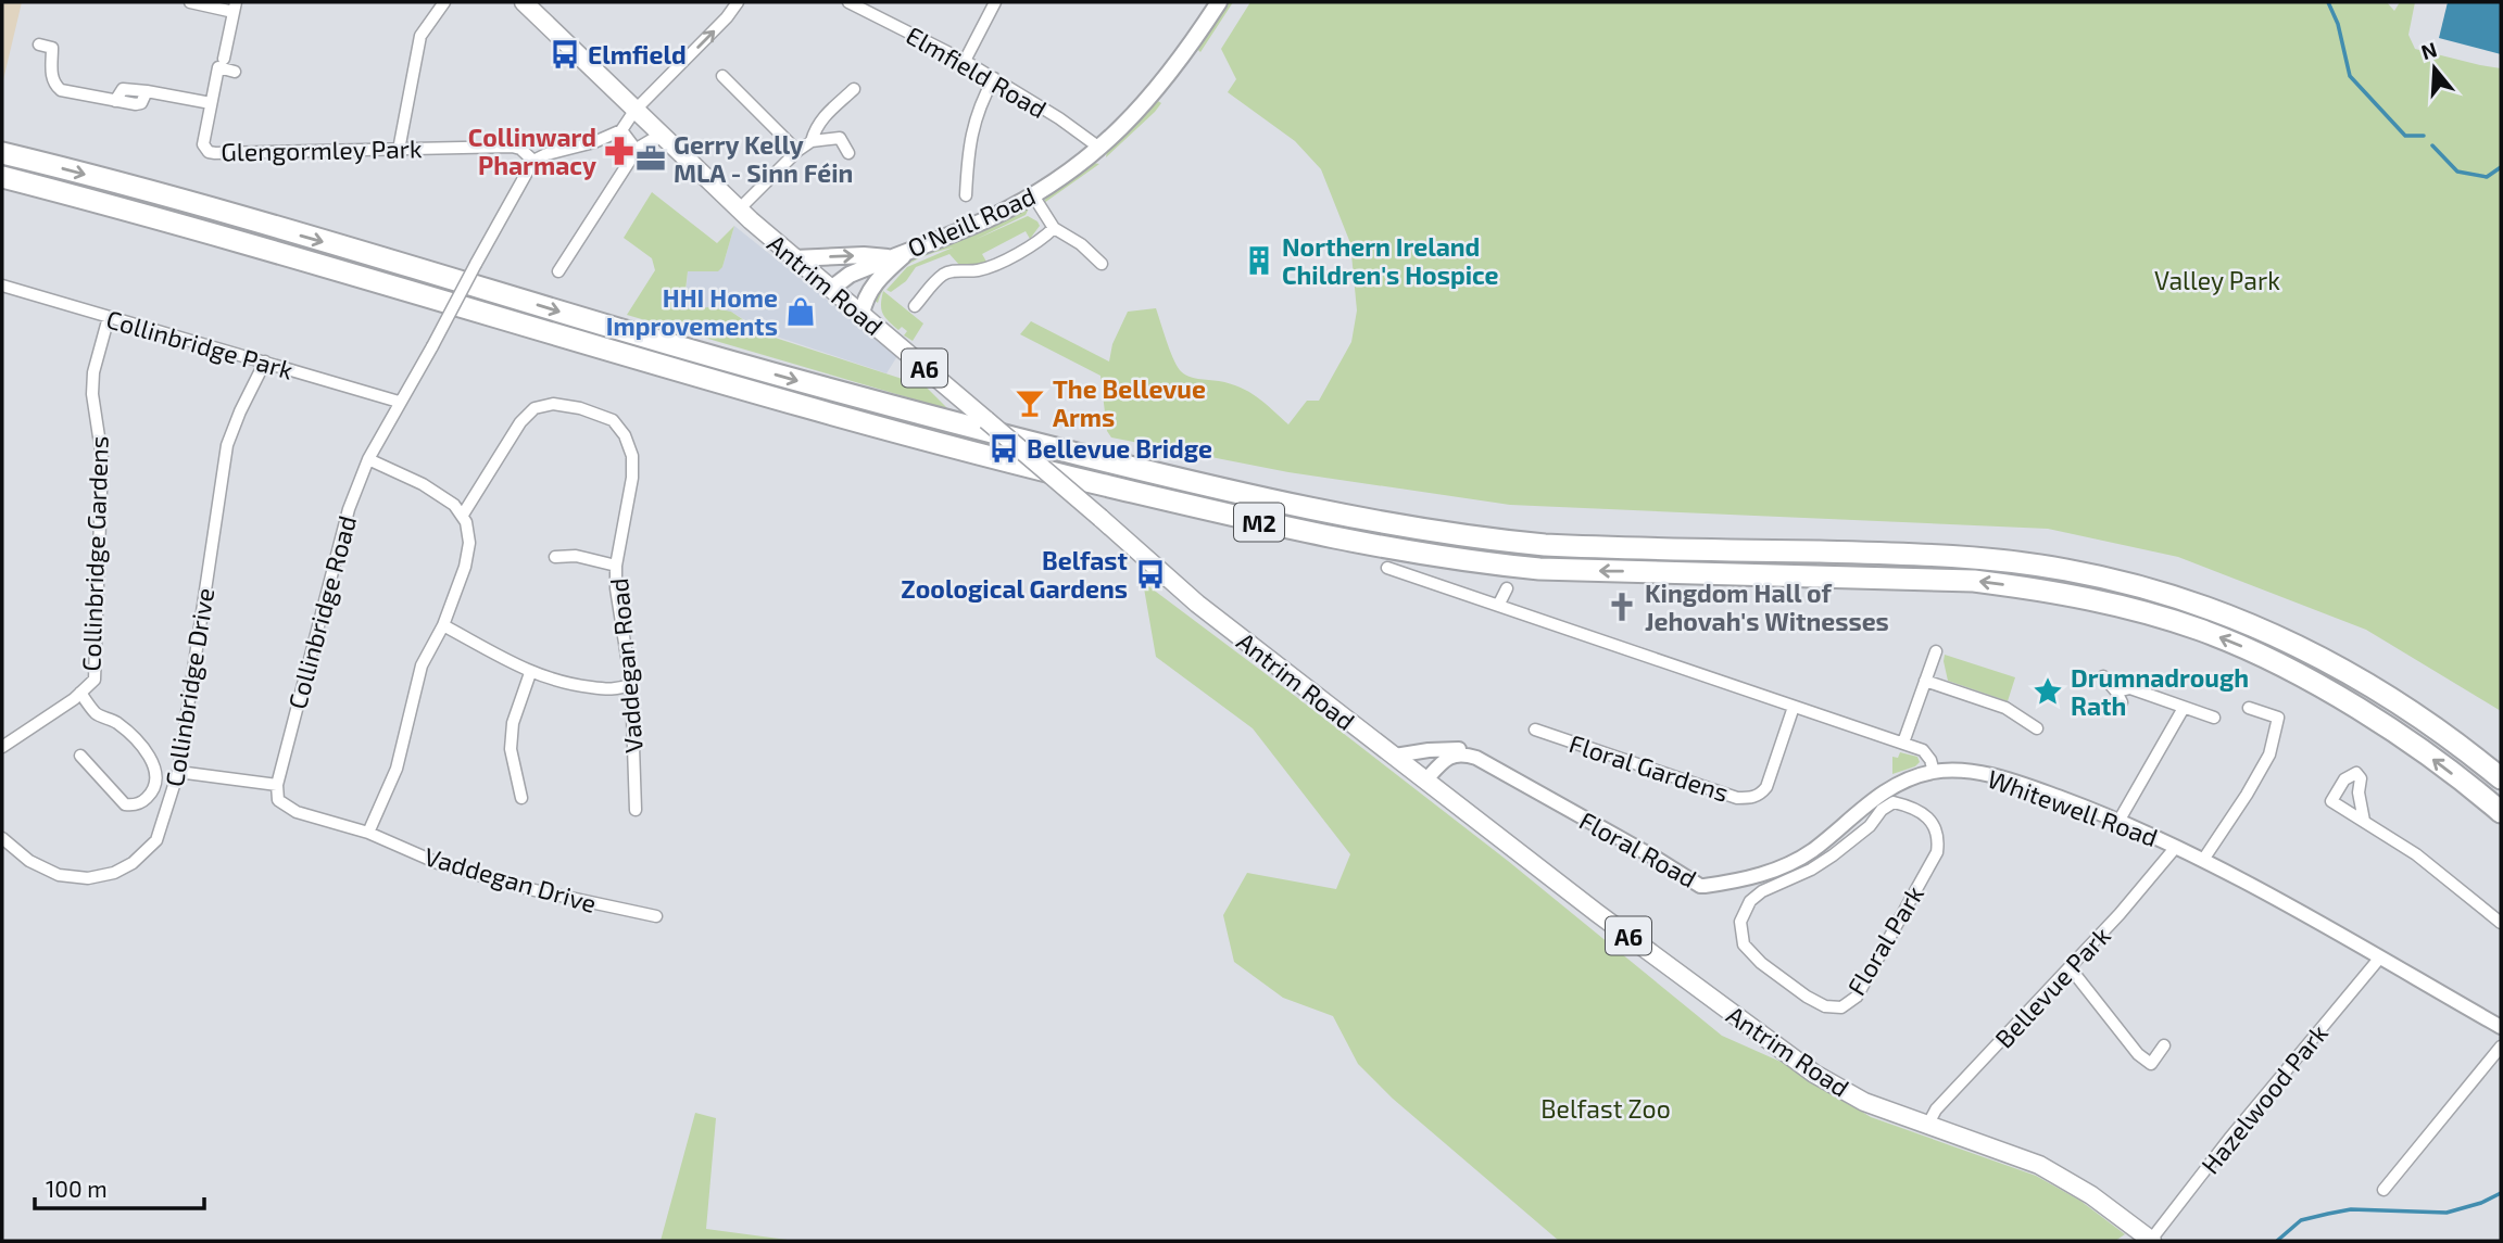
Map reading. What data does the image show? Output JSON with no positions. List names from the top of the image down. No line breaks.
{"streets":{"highway":["M2"],"main road":["O'Neill Road","Antrim Road","A6"],"street":["Elmfield Road","Glengormley Park","Collinbridge Park","Collinbridge Gardens","Collinbridge Road","Vaddegan Road","Collinbridge Drive","Floral Gardens","Whitewell Road","Floral Road","Vaddegan Drive","Floral Park","Bellevue Park","Hazelwood Park"]},"crossings":[["Elmfield Road","O'Neill Road"],["Glengormley Park","Collinbridge Road"],["O'Neill Road","Antrim Road"],["Antrim Road","Bellevue Park"],["Antrim Road","Hazelwood Park"],["Collinbridge Park","Collinbridge Gardens"],["Collinbridge Park","Collinbridge Road"],["Collinbridge Park","Collinbridge Drive"],["Whitewell Road","Floral Road"],["Whitewell Road","Bellevue Park"],["Whitewell Road","Hazelwood Park"]],"parks":["Valley Park","Belfast Zoo"],"places":{"bus stop":["Elmfield","Bellevue Bridge","Belfast Zoological Gardens"],"pharmacy":["Collinward Pharmacy"],"office":["Gerry Kelly MLA - Sinn Féin"],"building":["Northern Ireland Children's Hospice"],"shop":["HHI Home Improvements"],"bar":["The Bellevue Arms"],"church":["Kingdom Hall of Jehovah's Witnesses"],"place":["Drumnadrough Rath"]},"scale_bar":"100 m","north":"top"}
